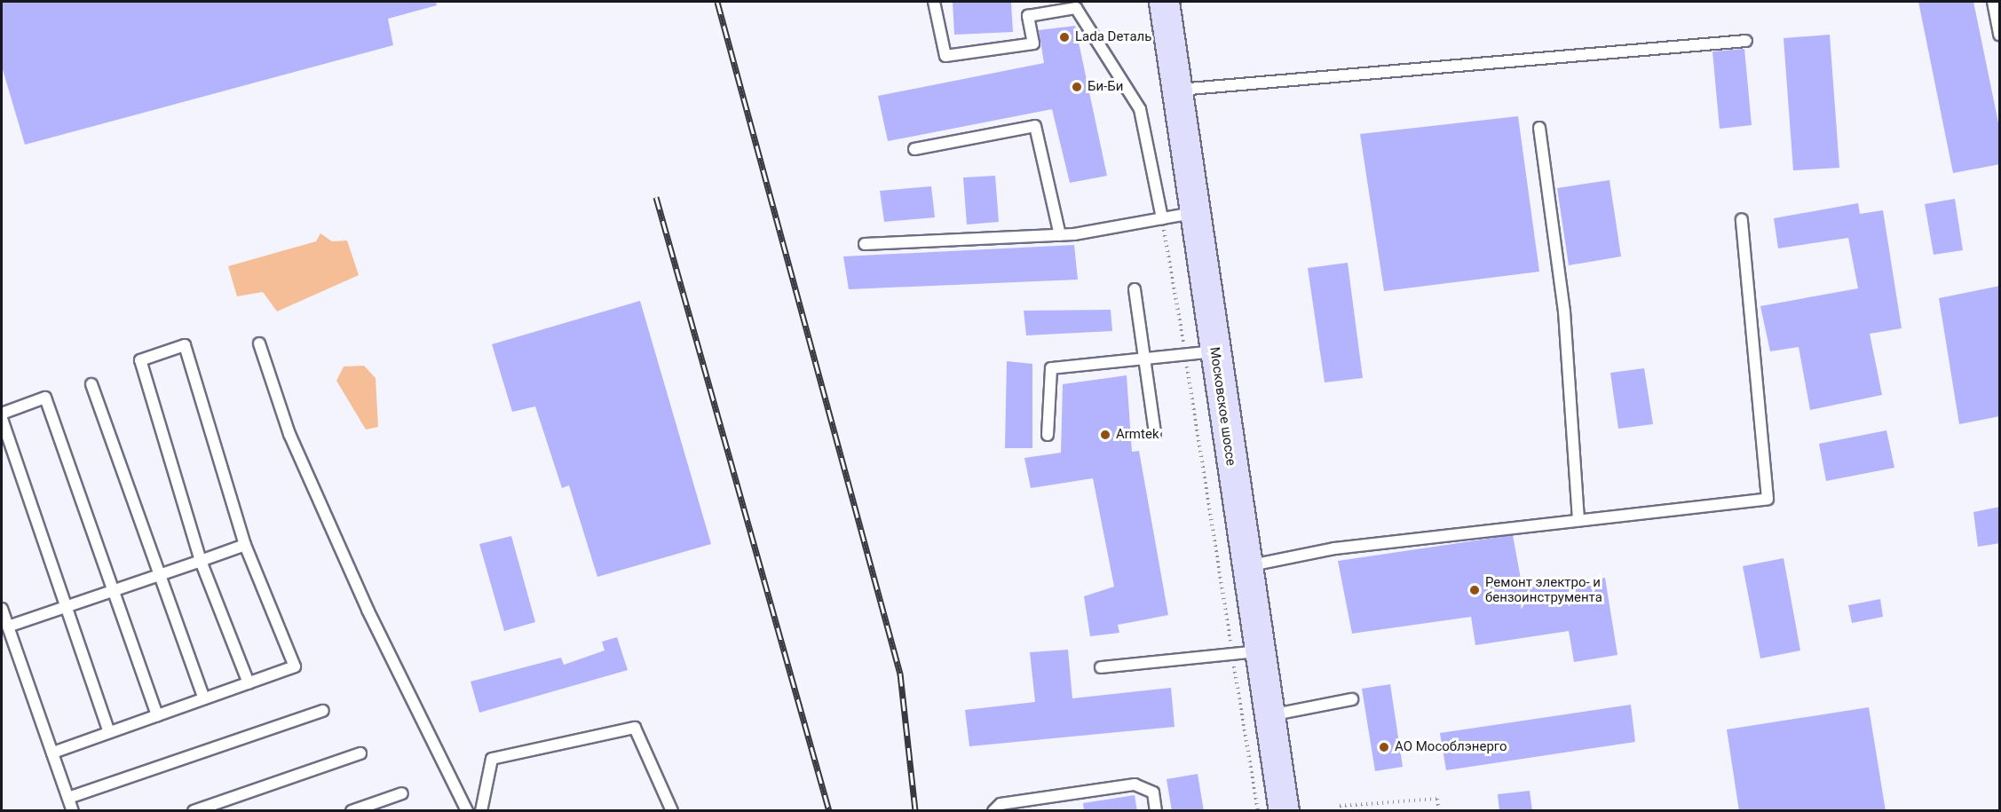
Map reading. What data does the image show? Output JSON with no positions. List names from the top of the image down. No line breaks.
{"streets":{"main road":["Московское шоссе"]},"places":["Lada Dеталь","Би-Би","Armtek","Ремонт электро- и бензоинструмента","АО Мособлэнерго"]}
